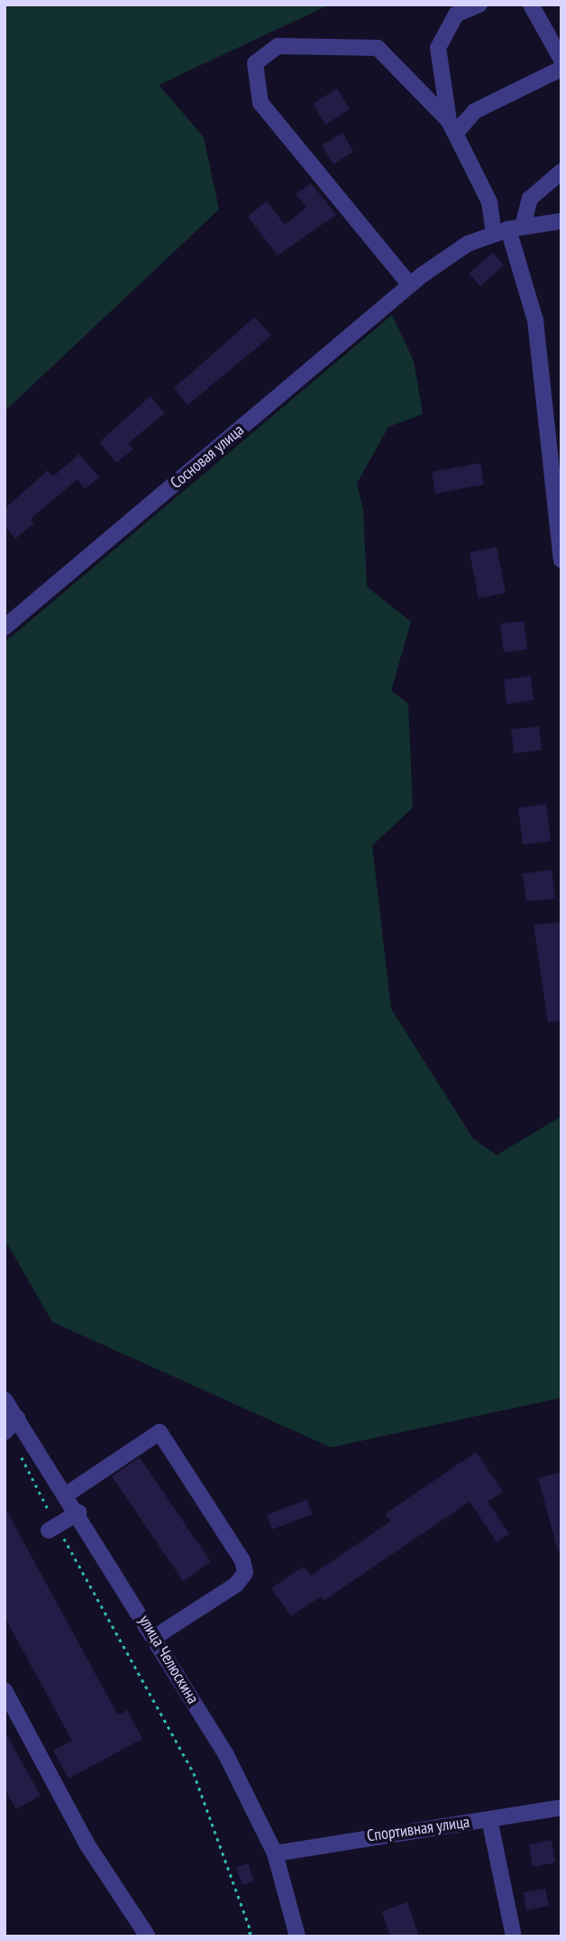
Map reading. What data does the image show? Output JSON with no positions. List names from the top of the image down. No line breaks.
{"streets":{"street":["Сосновая улица","улица Челюскина","Спортивная улица"]},"crossings":[["улица Челюскина","Спортивная улица"]]}
